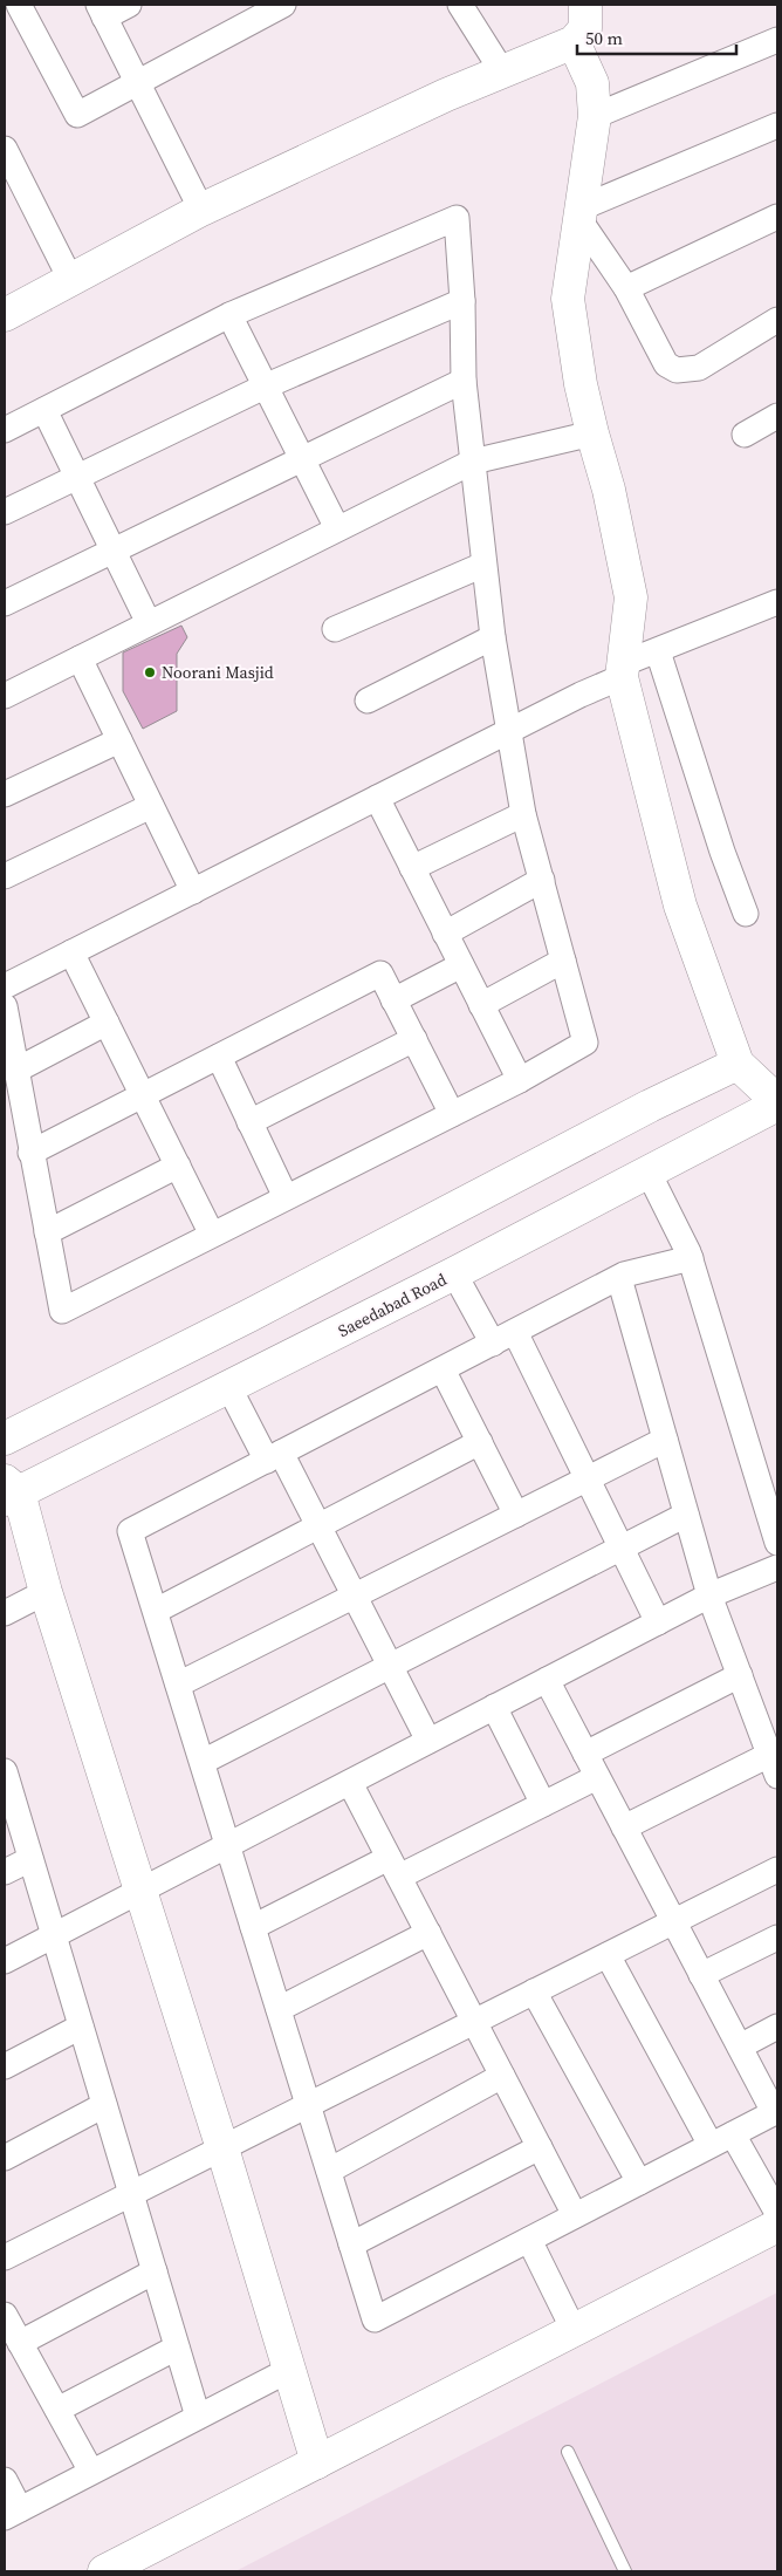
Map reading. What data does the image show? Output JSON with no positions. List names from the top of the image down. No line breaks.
{"streets":{"street":["Saeedabad Road"]},"places":["Noorani Masjid"],"scale_bar":"50 m"}
